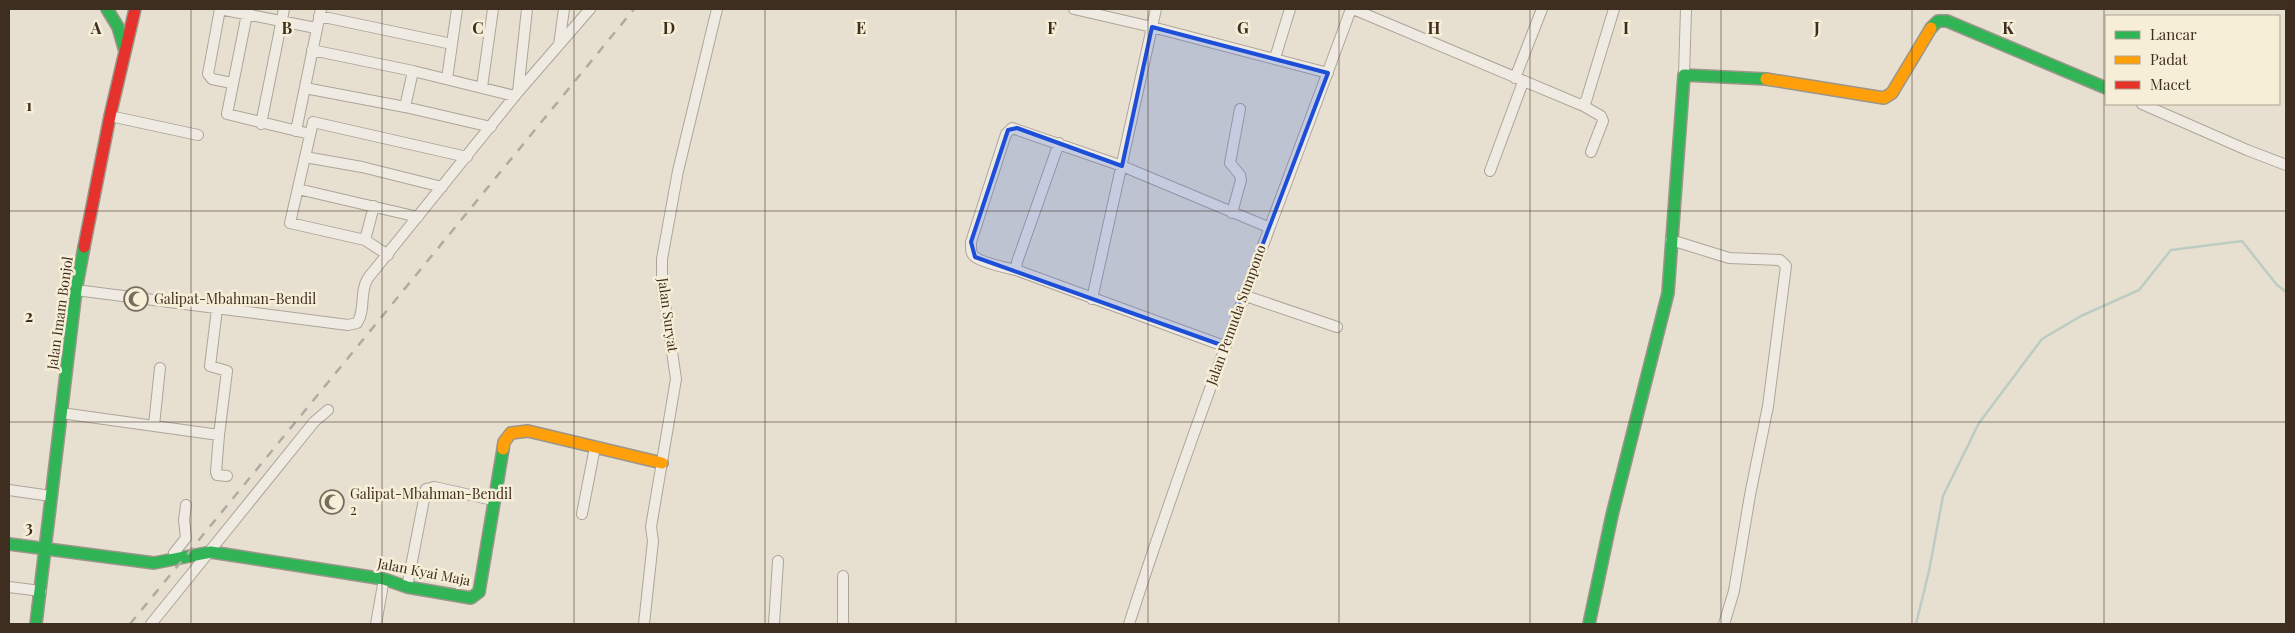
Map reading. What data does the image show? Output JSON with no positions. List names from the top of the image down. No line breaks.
{"streets":{"main road":["Jalan Imam Bonjol","Jalan Kyai Maja"],"street":["Jalan Suryat","Jalan Pemuda Sumpono"]},"crossings":[["Jalan Imam Bonjol","Jalan Kyai Maja"],["Jalan Suryat","Jalan Kyai Maja"]],"places":{"mosque":["Galipat-Mbahman-Bendil","Galipat-Mbahman-Bendil 2"]},"legend":["Lancar","Padat","Macet"],"grid":{"columns":["A","B","C","D","E","F","G","H","I","J","K"],"rows":["1","2","3"]}}
